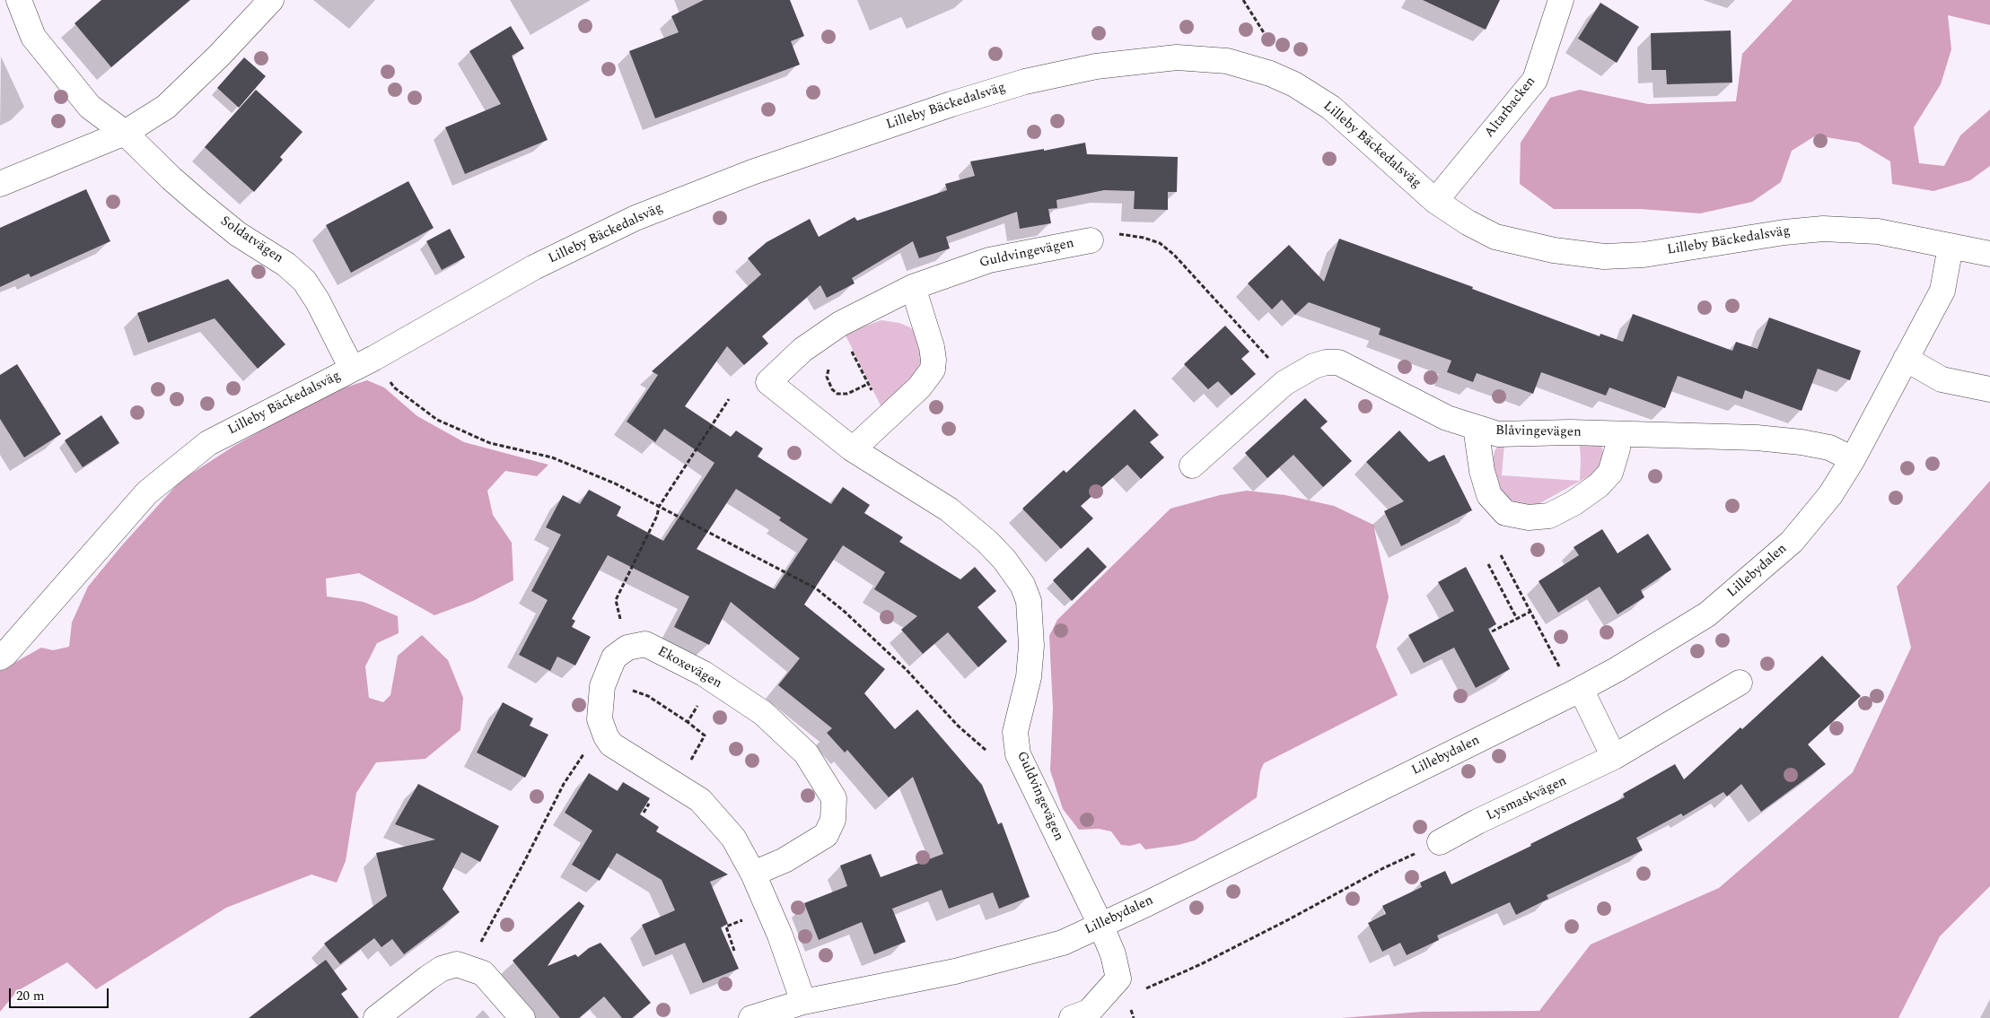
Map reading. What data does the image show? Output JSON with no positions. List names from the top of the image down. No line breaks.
{"streets":{"street":["Lilleby Bäckedalsväg","Altarbacken","Soldatvägen","Guldvingevägen","Blåvingevägen","Lillebydalen","Ekoxevägen","Lysmaskvägen"]},"crossings":[["Lilleby Bäckedalsväg","Altarbacken"],["Lilleby Bäckedalsväg","Soldatvägen"],["Lilleby Bäckedalsväg","Lillebydalen"],["Guldvingevägen","Lillebydalen"],["Blåvingevägen","Lillebydalen"]],"scale_bar":"20 m"}
